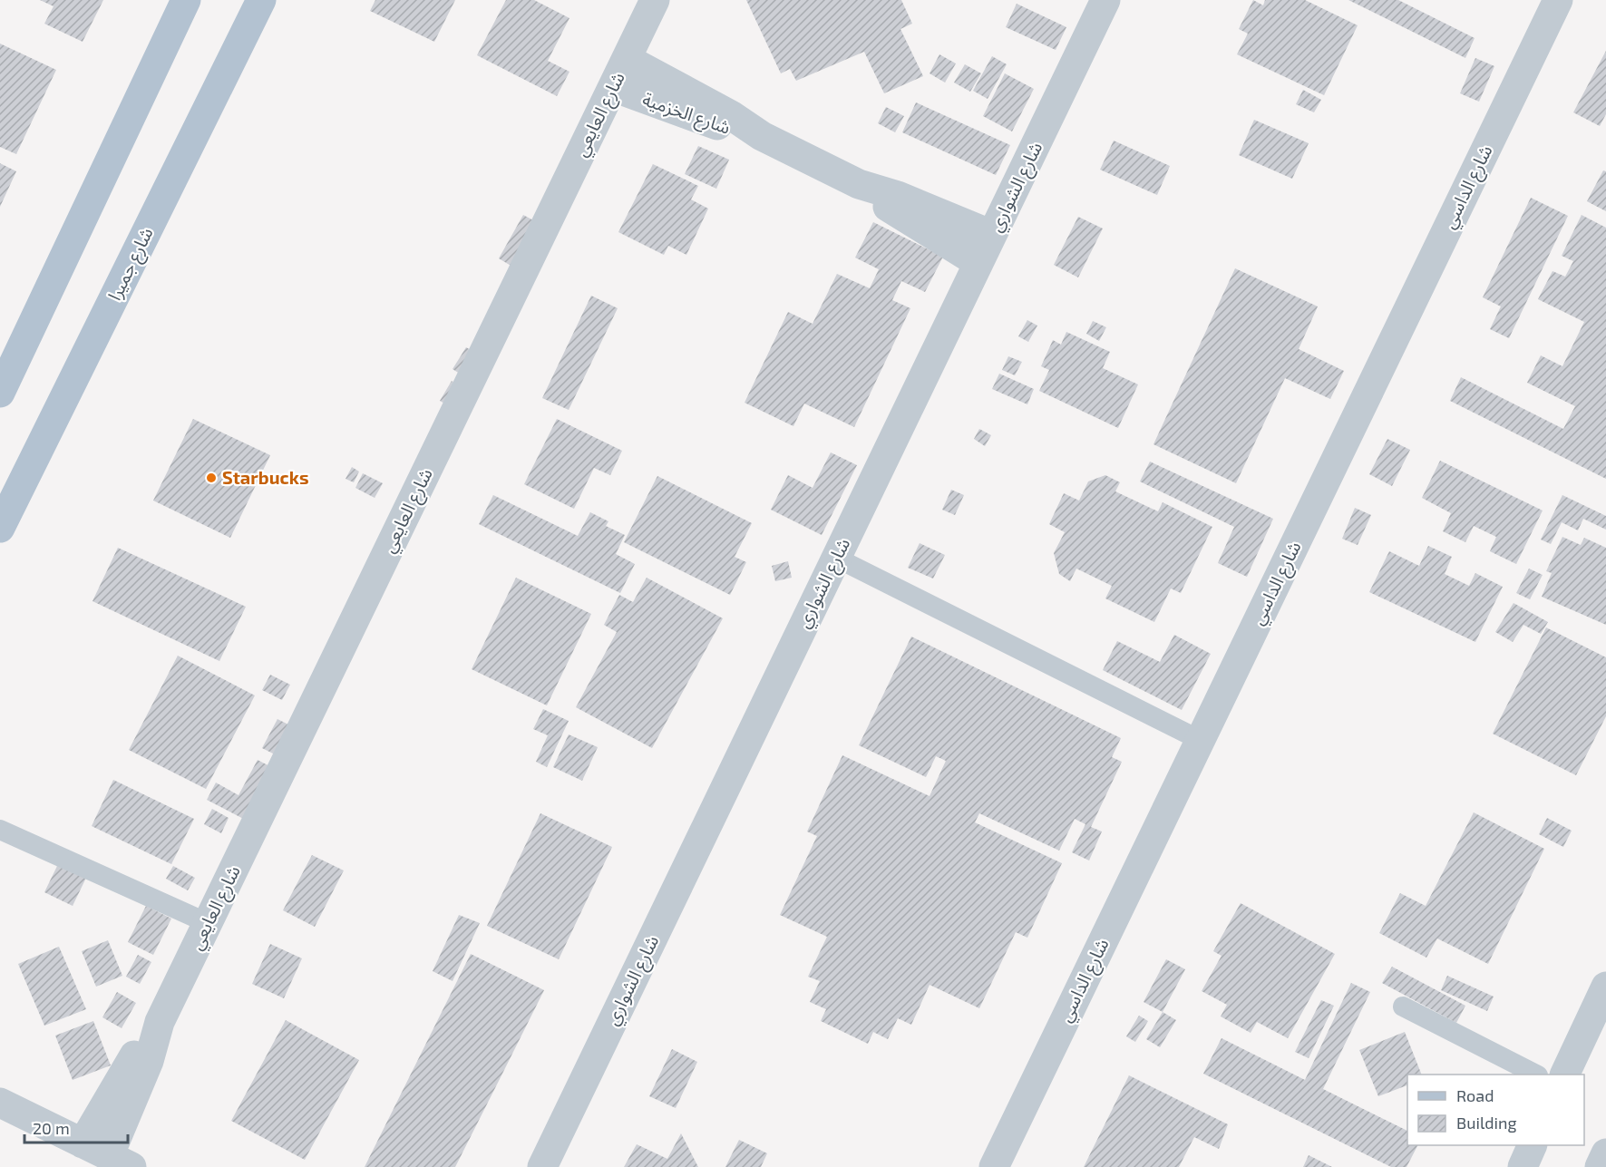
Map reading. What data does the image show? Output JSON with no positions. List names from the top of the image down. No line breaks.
{"streets":{"main road":["شارع جميرا"],"street":["شارع الخزمية","شارع العايعي","شارع الشواري","شارع الداسي"]},"crossings":[["شارع الخزمية","شارع العايعي"],["شارع الخزمية","شارع الشواري"]],"places":["Starbucks"],"legend":["Road","Building"],"scale_bar":"20 m"}
